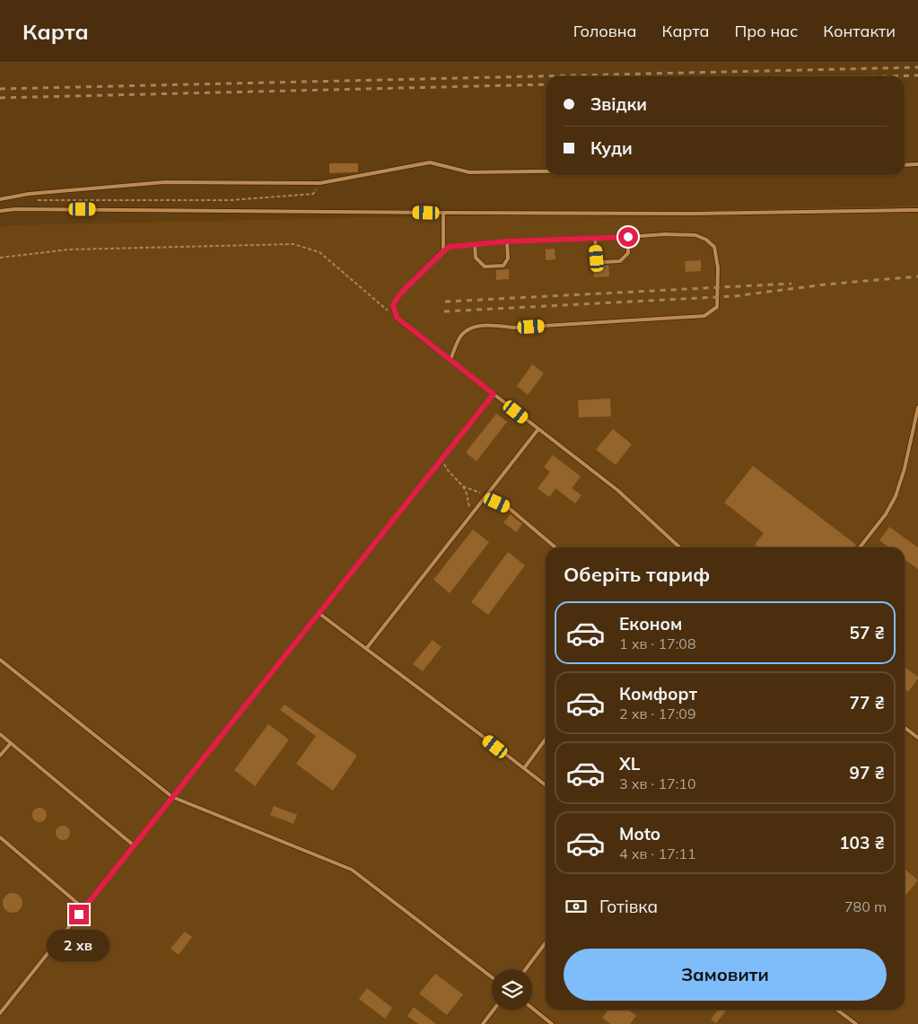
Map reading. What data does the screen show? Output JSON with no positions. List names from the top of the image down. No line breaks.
{"page":{"header":"Карта","nav":["Головна","Карта","Про нас","Контакти"],"banner":["Звідки","Куди"],"heading":"Оберіть тариф","list":[{"name":"Економ","note":"1 хв · 17:08","value":"57 ₴"},{"name":"Комфорт","note":"2 хв · 17:09","value":"77 ₴"},{"name":"XL","note":"3 хв · 17:10","value":"97 ₴"},{"name":"Moto","note":"4 хв · 17:11","value":"103 ₴"}],"pay":["Готівка","780 m"],"bubble":"2 хв","buttons":"Замовити"}}
